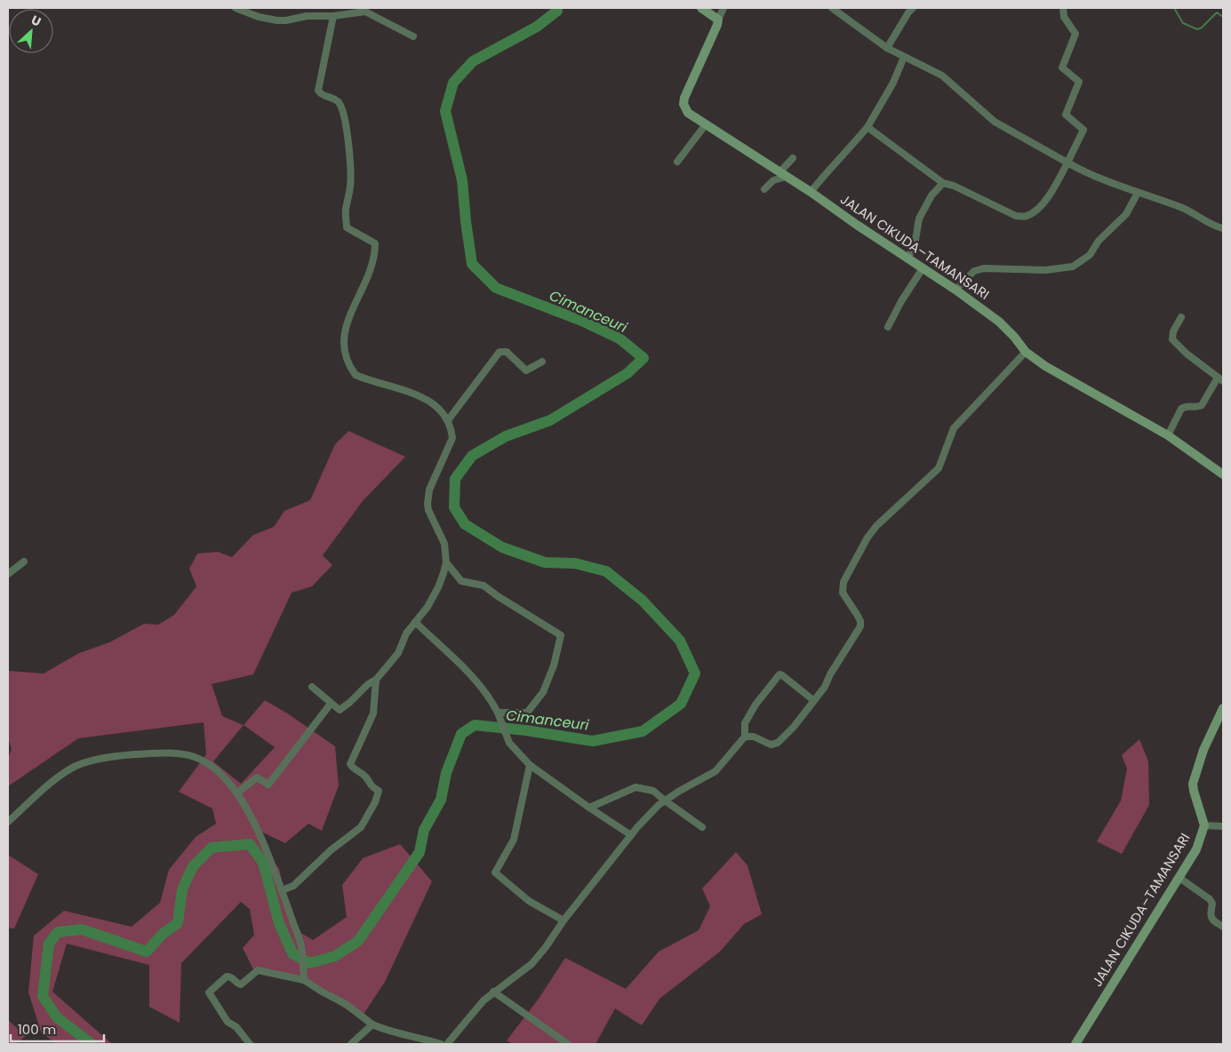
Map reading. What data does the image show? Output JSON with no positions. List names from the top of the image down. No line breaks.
{"streets":{"street":["JALAN CIKUDA–TAMANSARI"]},"water":["Cimanceuri"],"scale_bar":"100 m","north":"top right"}
